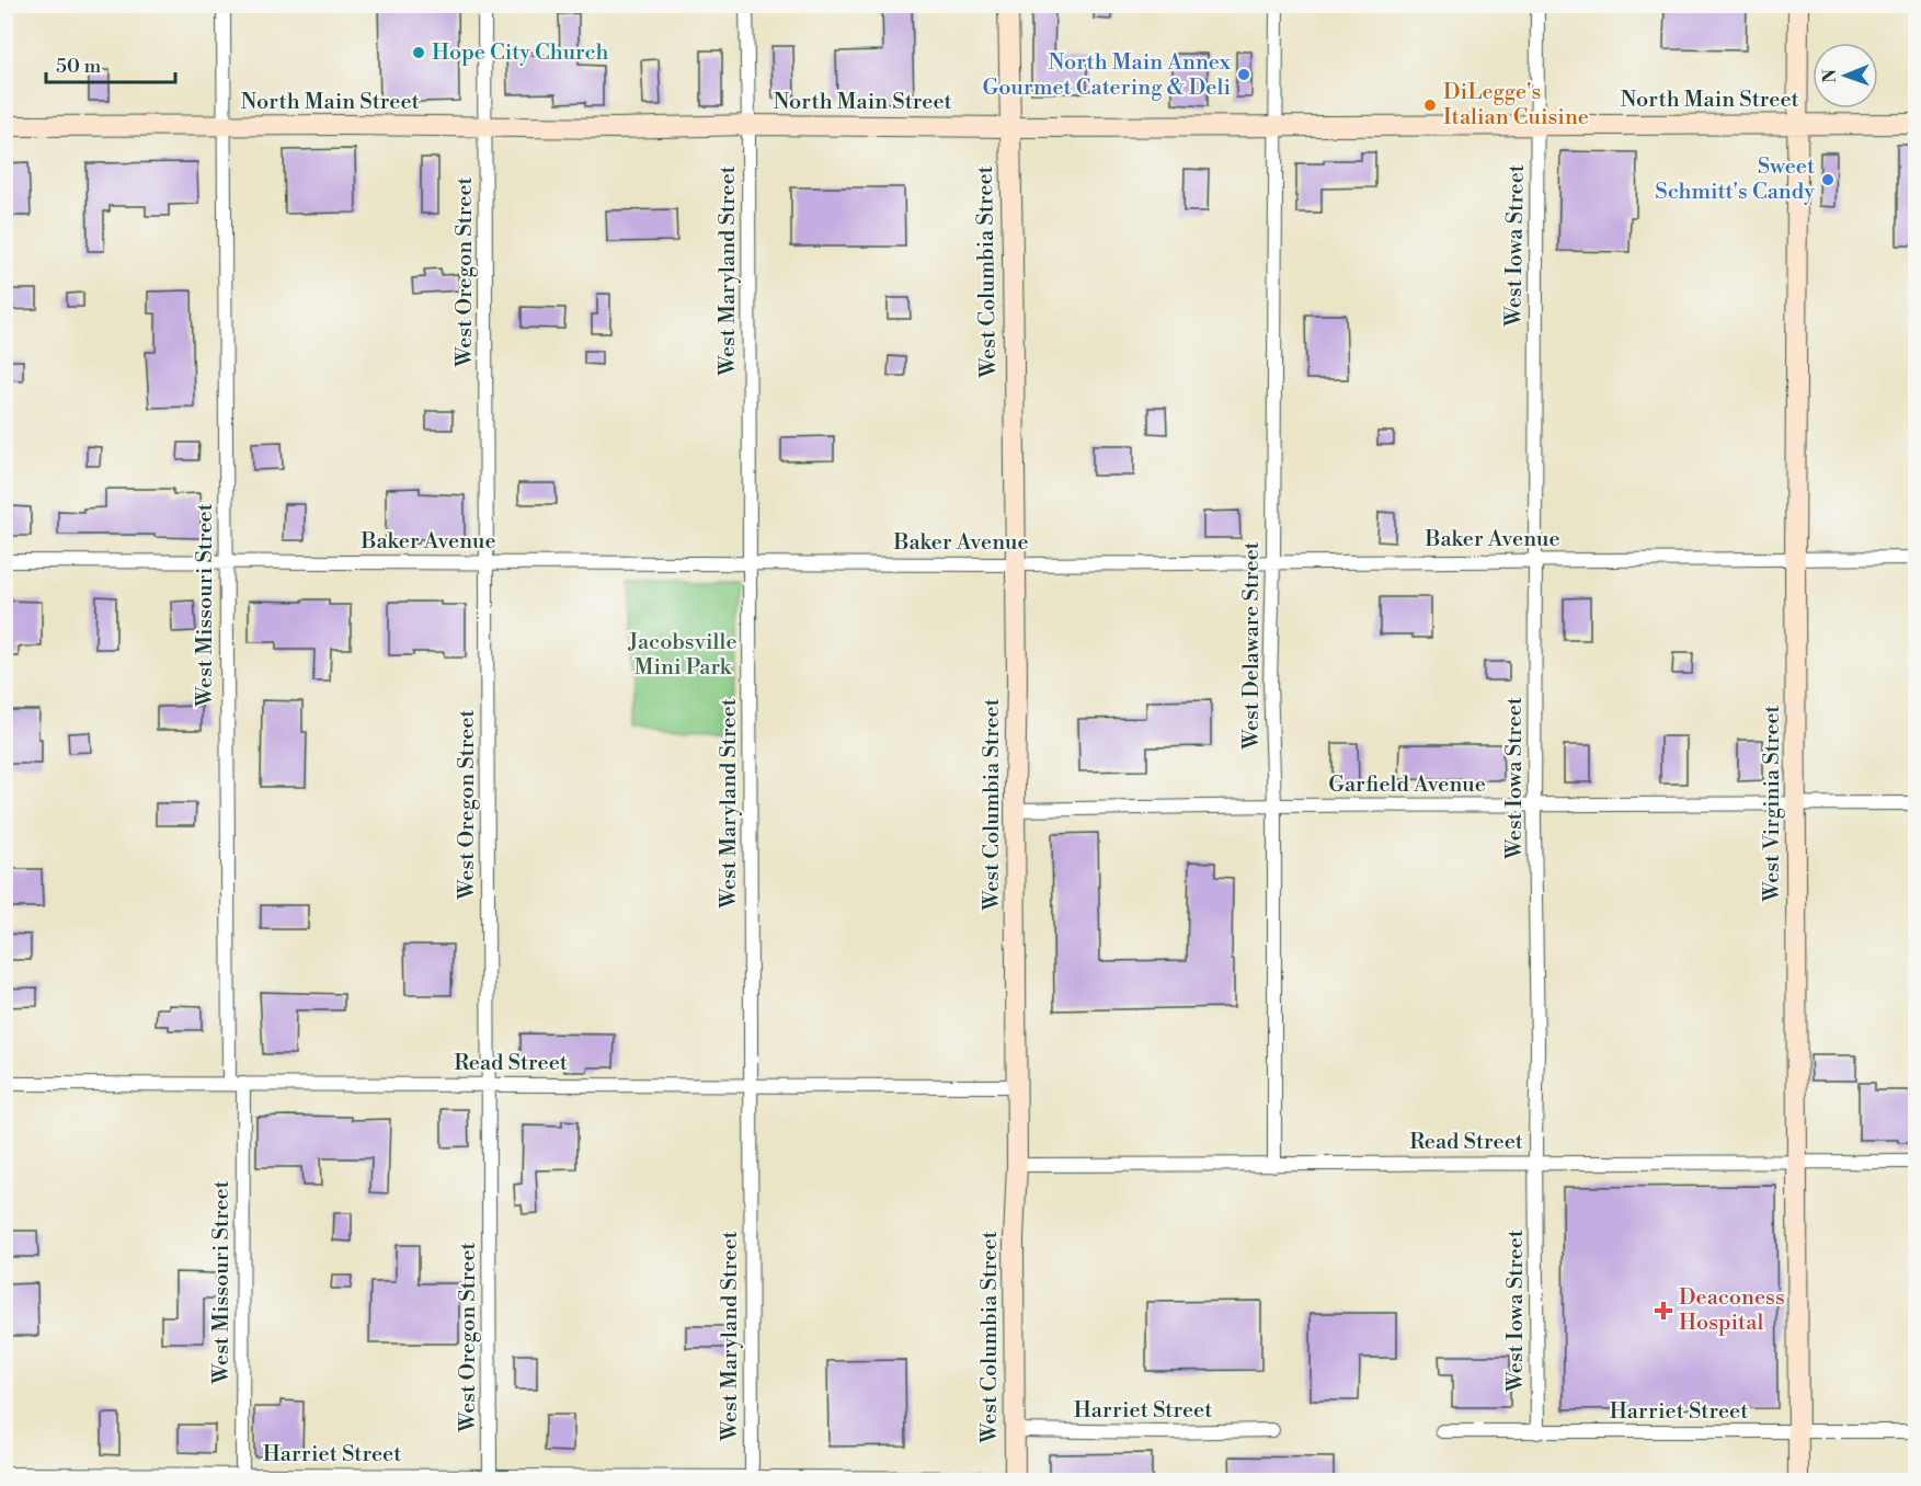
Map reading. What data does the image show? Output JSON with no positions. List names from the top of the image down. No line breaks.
{"streets":{"street":["North Main Street","West Iowa Street","West Maryland Street","West Oregon Street","West Columbia Street","Baker Avenue","West Missouri Street","West Delaware Street","Garfield Avenue","West Virginia Street","Read Street","Harriet Street"]},"crossings":[["North Main Street","West Iowa Street"],["North Main Street","West Maryland Street"],["North Main Street","West Oregon Street"],["North Main Street","West Columbia Street"],["North Main Street","West Missouri Street"],["North Main Street","West Delaware Street"],["North Main Street","West Virginia Street"],["West Iowa Street","Baker Avenue"],["West Iowa Street","Garfield Avenue"],["West Iowa Street","Read Street"],["West Iowa Street","Harriet Street"],["West Maryland Street","Baker Avenue"],["West Maryland Street","Read Street"],["West Maryland Street","Harriet Street"],["West Oregon Street","Baker Avenue"],["West Oregon Street","Read Street"],["West Oregon Street","Harriet Street"],["West Columbia Street","Baker Avenue"],["West Columbia Street","Garfield Avenue"],["West Columbia Street","Read Street"],["West Columbia Street","Harriet Street"],["Baker Avenue","West Missouri Street"],["Baker Avenue","West Delaware Street"],["Baker Avenue","West Virginia Street"],["West Missouri Street","Read Street"],["West Missouri Street","Harriet Street"],["West Delaware Street","Garfield Avenue"],["West Delaware Street","Read Street"],["Garfield Avenue","West Virginia Street"],["West Virginia Street","Read Street"],["West Virginia Street","Harriet Street"]],"parks":["Jacobsville Mini Park"],"places":{"other":["Hope City Church","North Main Annex Gourmet Catering & Deli","DiLegge's Italian Cuisine","Sweet Schmitt's Candy"],"health":["Deaconess Hospital"]},"scale_bar":"50 m","north":"left"}
